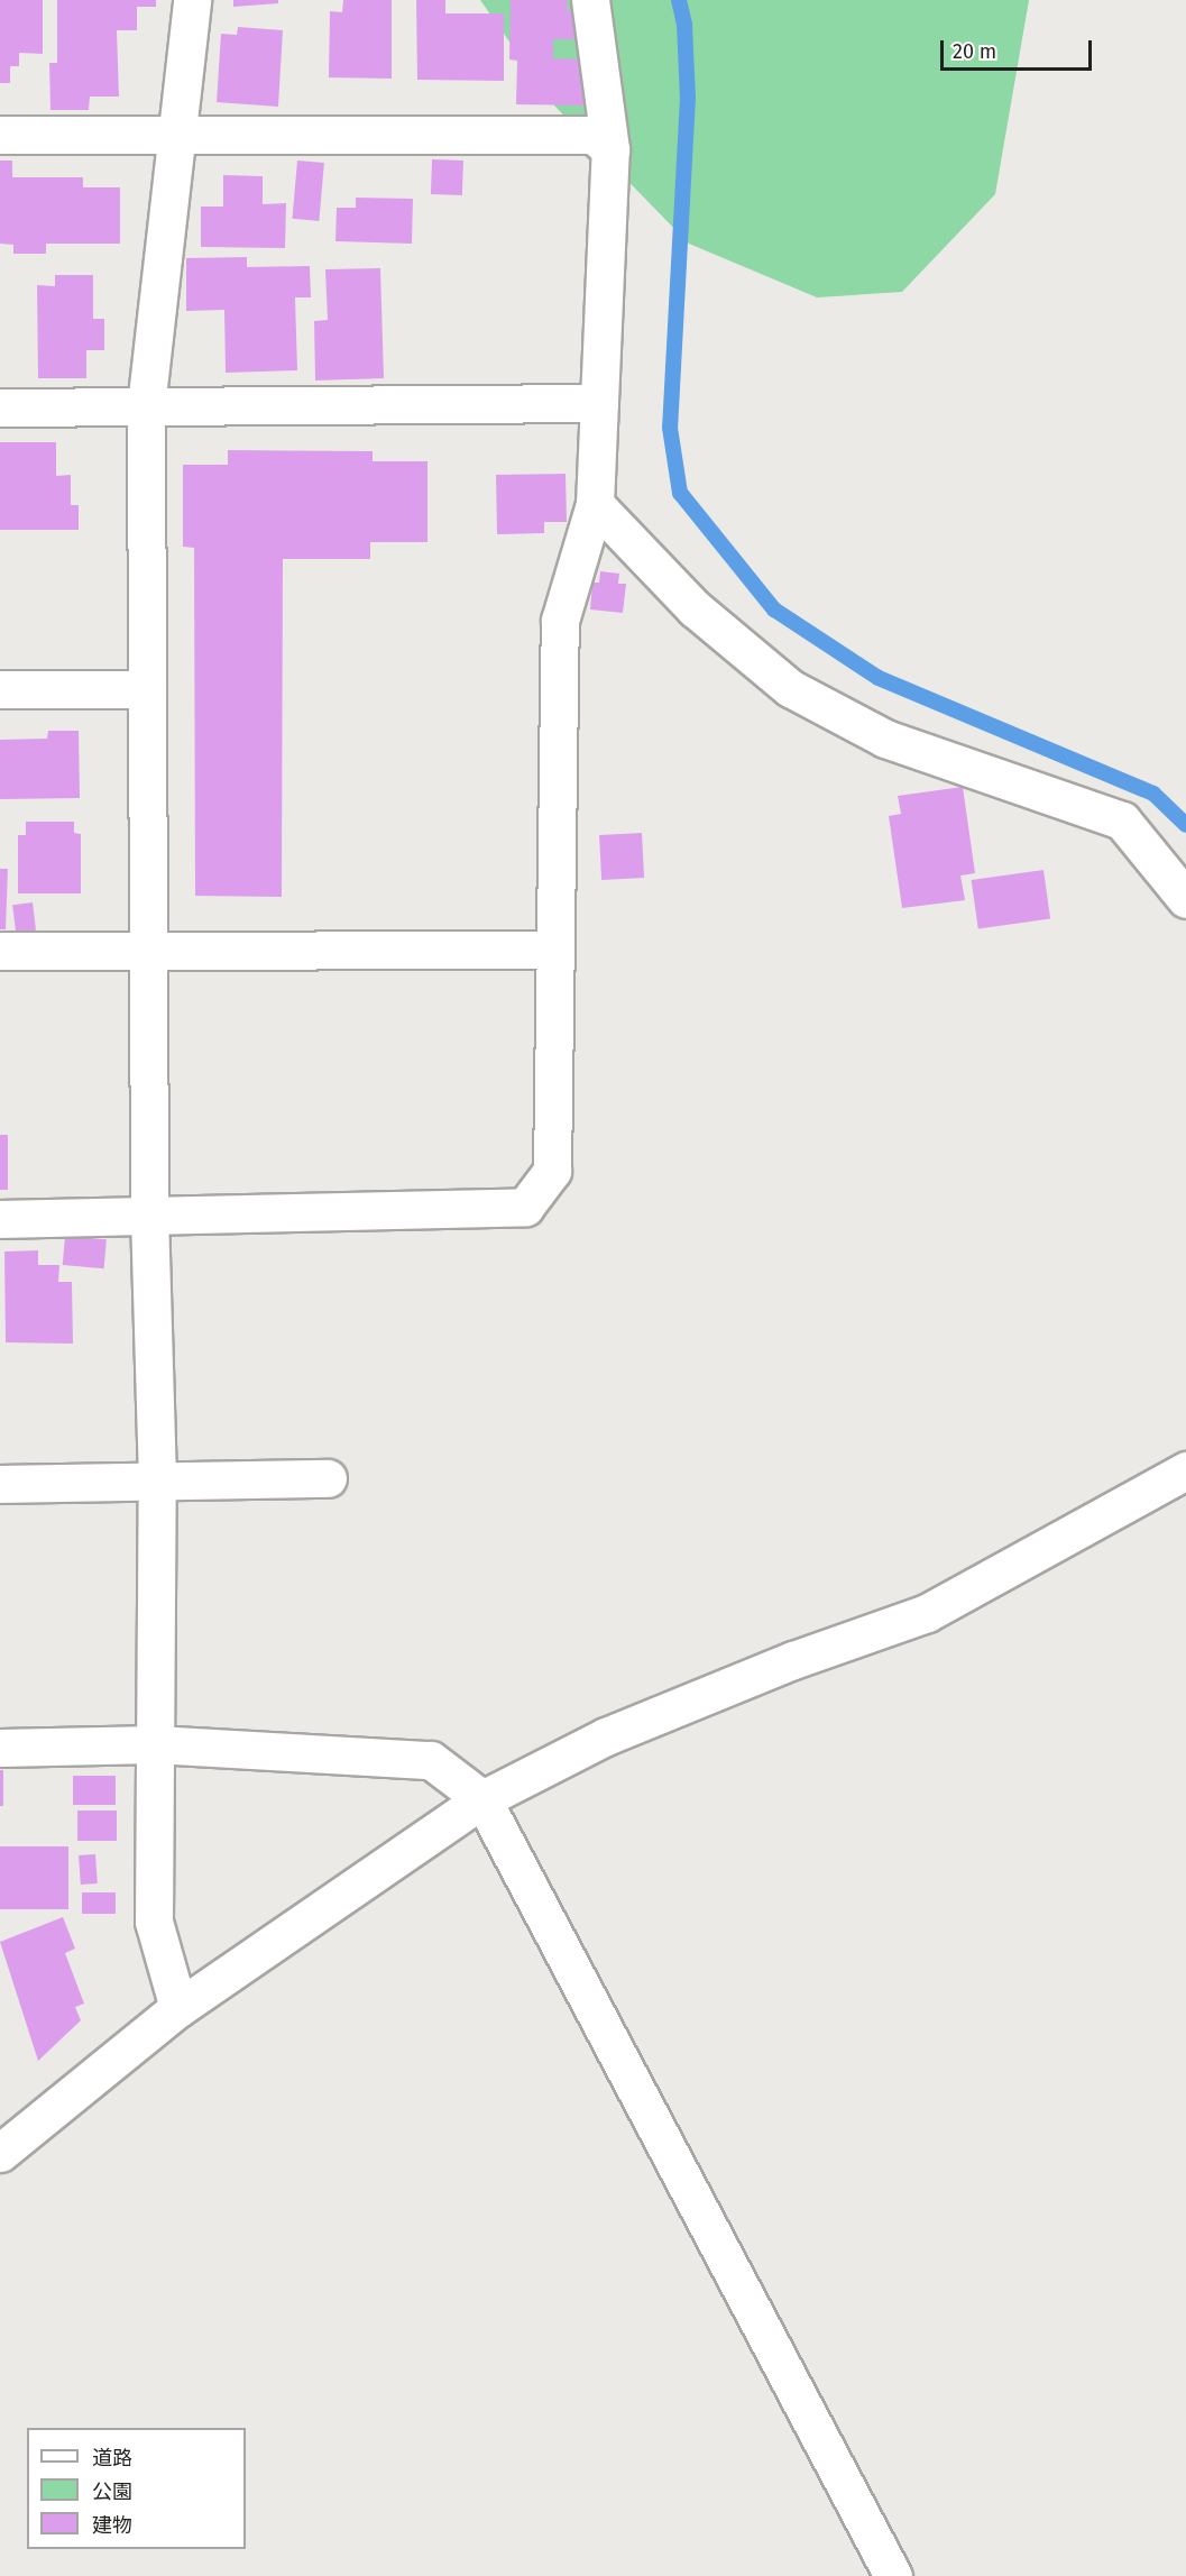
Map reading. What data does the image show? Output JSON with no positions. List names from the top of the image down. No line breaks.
{"legend":["道路","公園","建物"],"scale_bar":"20 m"}
